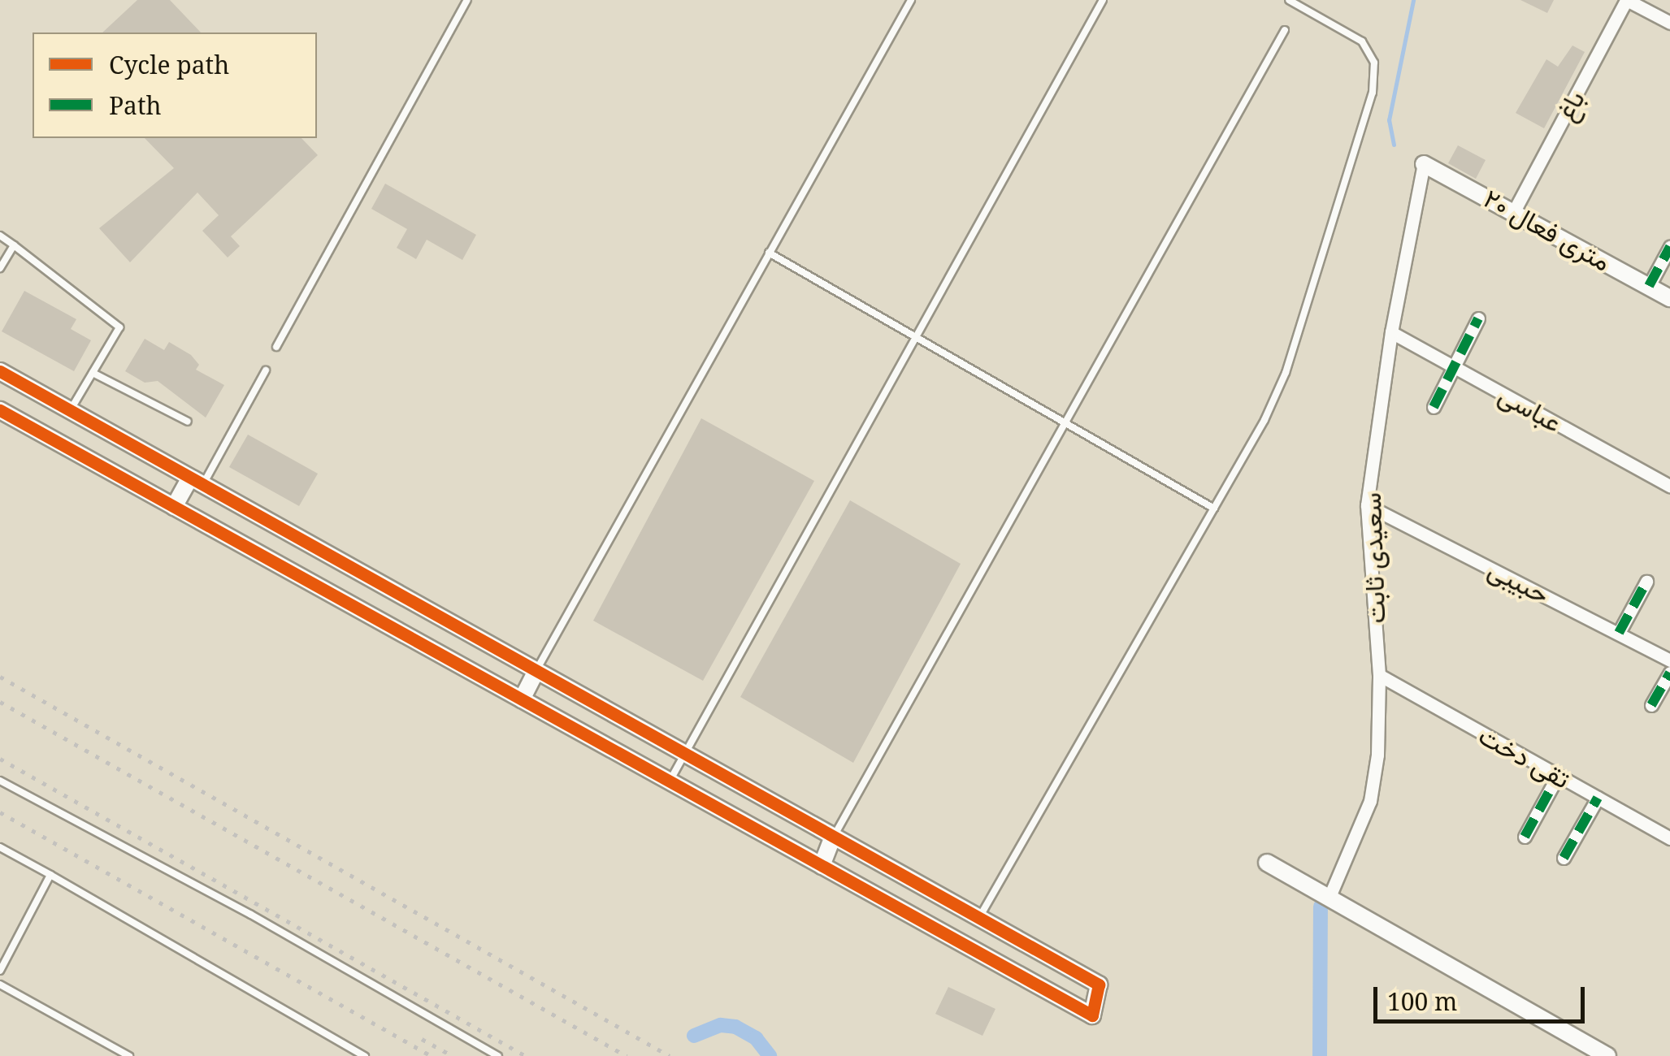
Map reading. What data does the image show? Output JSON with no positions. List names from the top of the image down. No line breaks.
{"streets":{"street":["باغ","۲۰ متری فعال","عباسی","سعیدی ثابت","حبیبی","تقی دخت"]},"crossings":[["باغ","۲۰ متری فعال"],["۲۰ متری فعال","سعیدی ثابت"],["عباسی","سعیدی ثابت"],["سعیدی ثابت","حبیبی"],["سعیدی ثابت","تقی دخت"]],"legend":["Cycle path","Path"],"scale_bar":"100 m"}
